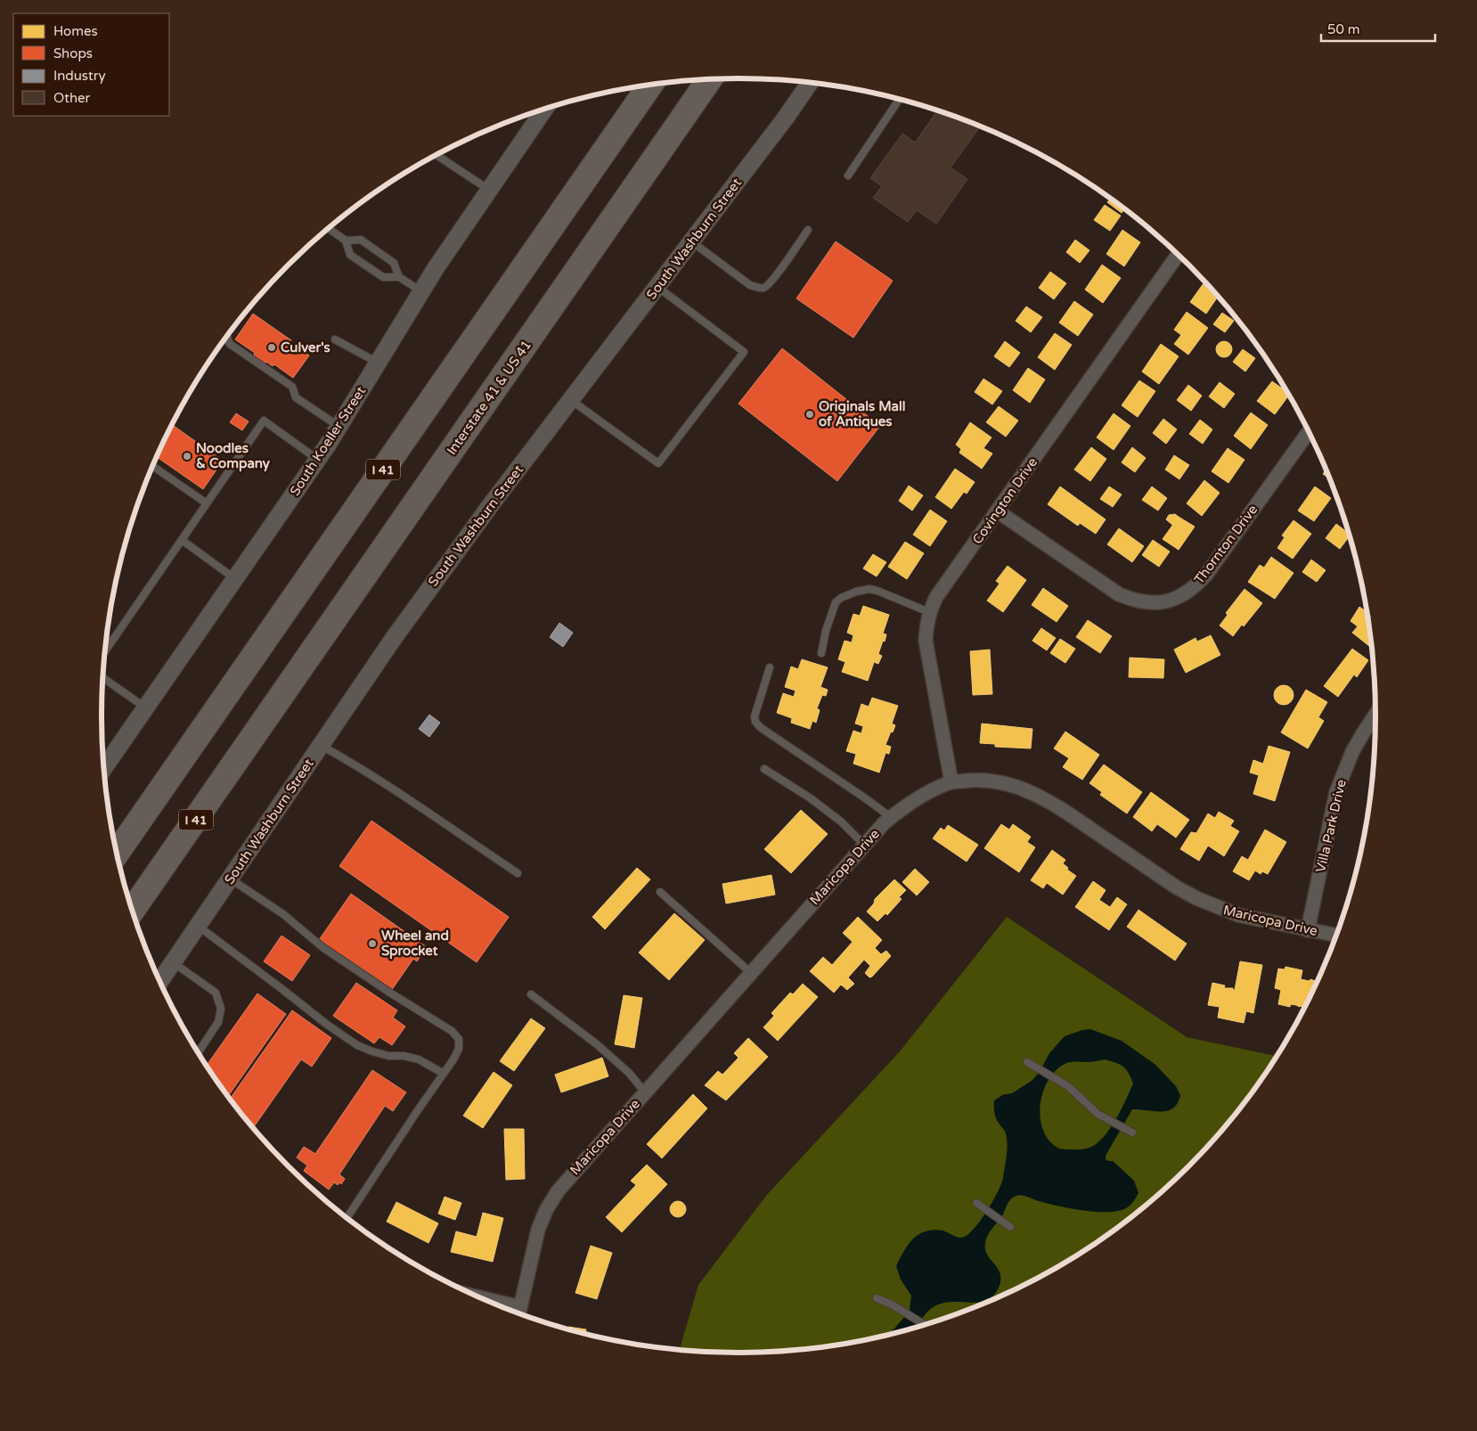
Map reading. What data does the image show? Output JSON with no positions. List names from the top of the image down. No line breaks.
{"streets":{"highway":["Interstate 41 & US 41","I 41"],"street":["South Washburn Street","South Koeller Street","Covington Drive","Thornton Drive","Villa Park Drive","Maricopa Drive"]},"crossings":[["Covington Drive","Thornton Drive"],["Covington Drive","Maricopa Drive"],["Villa Park Drive","Maricopa Drive"]],"places":["Culver's","Originals Mall of Antiques","Noodles & Company","Wheel and Sprocket"],"legend":["Homes","Shops","Industry","Other"],"scale_bar":"50 m"}
